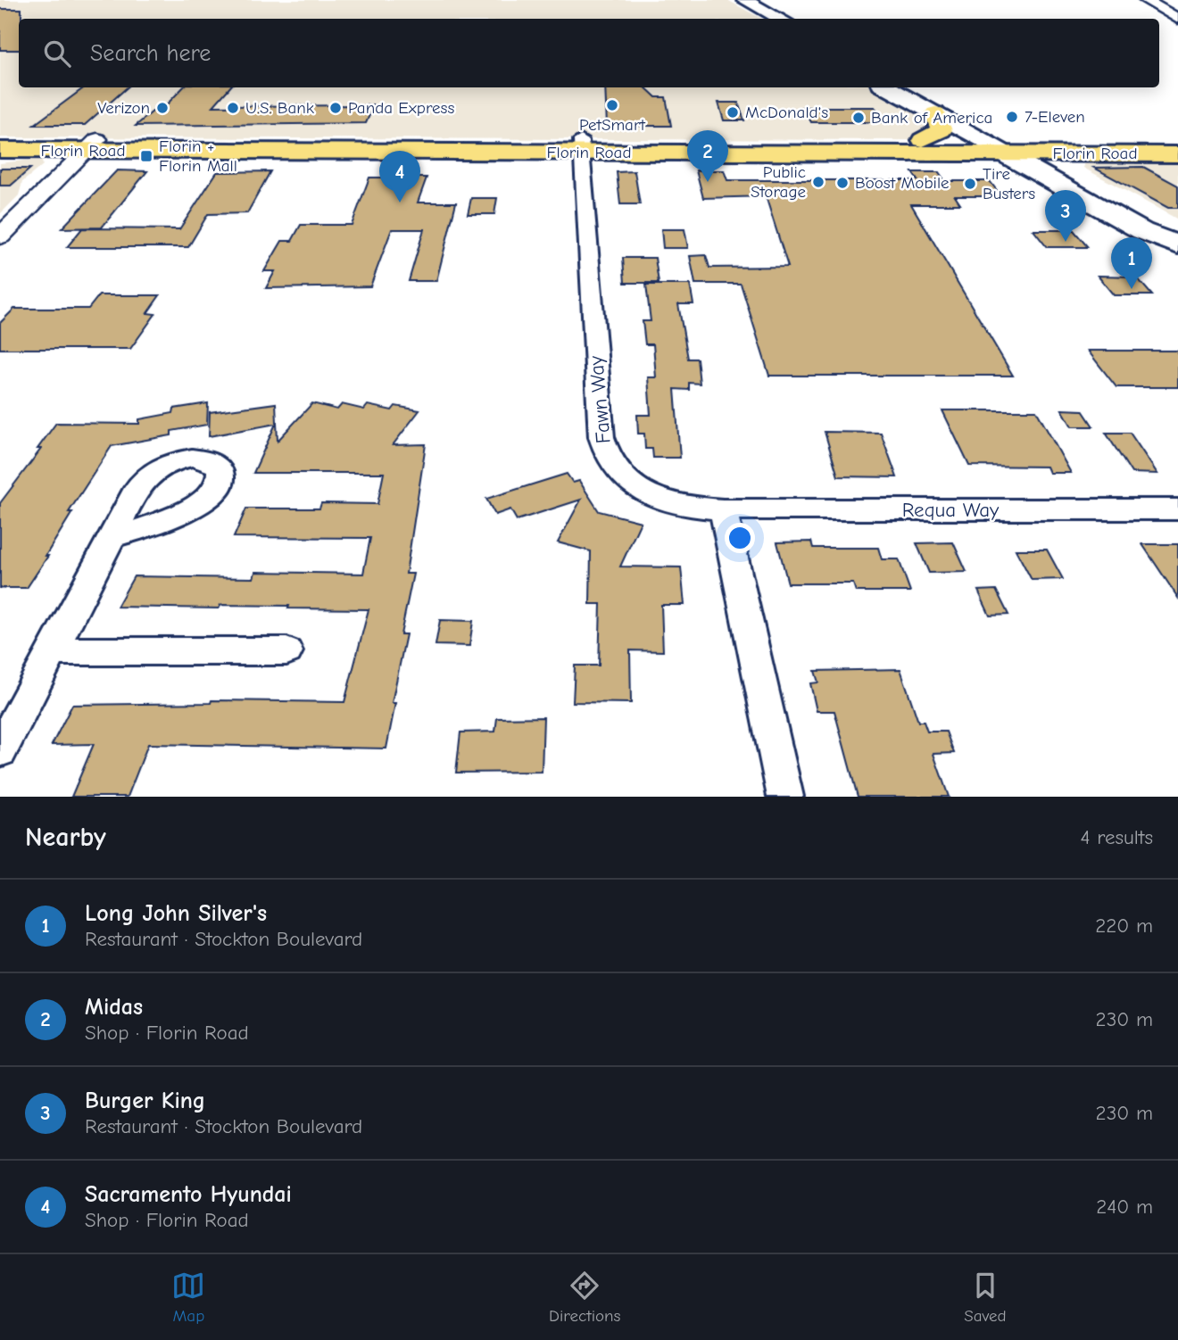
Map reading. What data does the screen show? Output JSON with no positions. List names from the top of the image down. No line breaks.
{"streets":{"main road":["Florin Road"],"street":["Fawn Way","Requa Way"]},"crossings":[["Florin Road","Fawn Way"],["Fawn Way","Requa Way"]],"places":{"other":["PetSmart","Verizon","U.S. Bank","Panda Express","McDonald's","7-Eleven","Bank of America","Public Storage","Boost Mobile","Tire Busters"],"transit":["Florin + Florin Mall"]},"page":{"search":"Search here","pins":["2","4","3","1"],"heading":["Nearby","4 results"],"list":[{"mark":"1","name":"Long John Silver's","note":"Restaurant · Stockton Boulevard","value":"220 m"},{"mark":"2","name":"Midas","note":"Shop · Florin Road","value":"230 m"},{"mark":"3","name":"Burger King","note":"Restaurant · Stockton Boulevard","value":"230 m"},{"mark":"4","name":"Sacramento Hyundai","note":"Shop · Florin Road","value":"240 m"}],"nav":["Map","Directions","Saved"]}}
